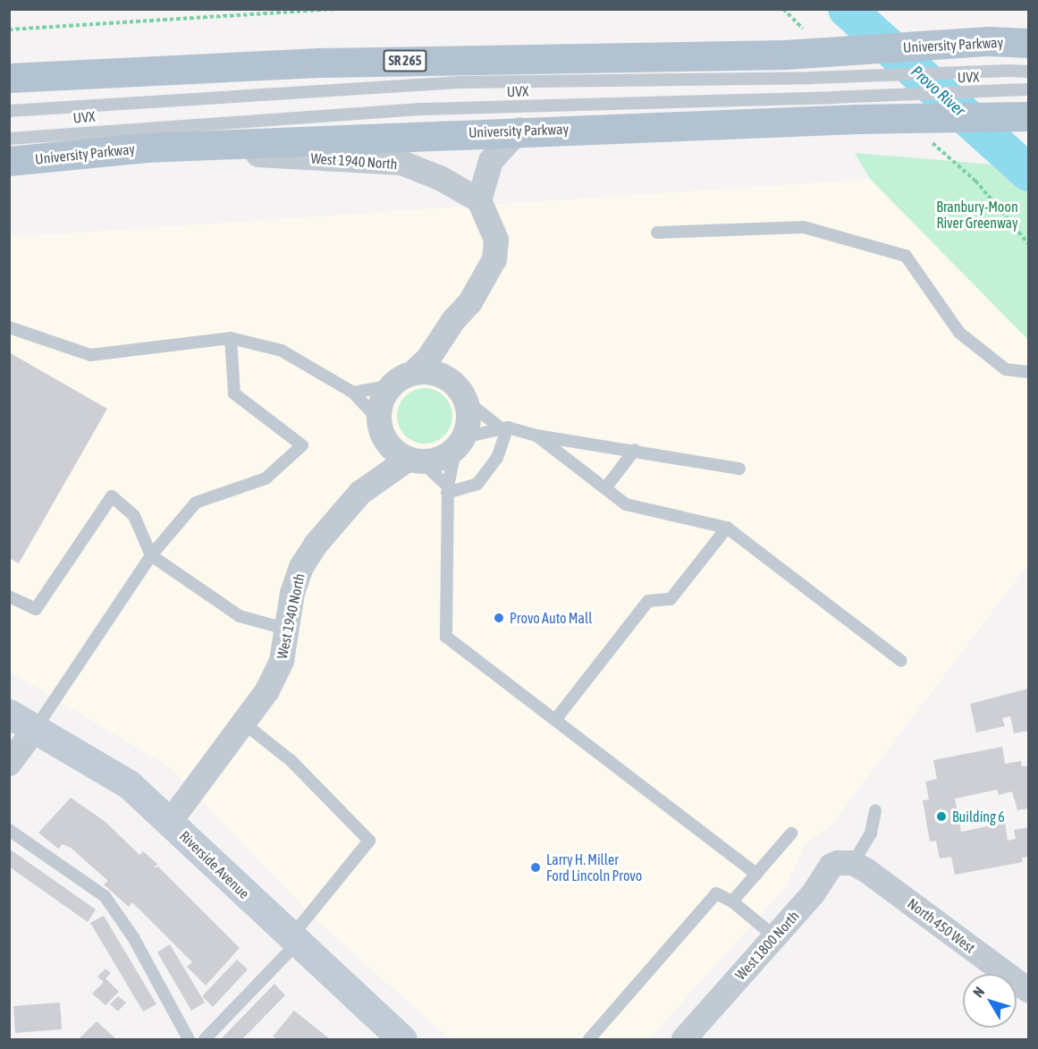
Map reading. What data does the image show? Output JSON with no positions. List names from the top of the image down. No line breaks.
{"streets":{"main road":["University Parkway","SR 265"],"street":["West 1940 North","Riverside Avenue","North 450 West","West 1800 North"],"lane":["UVX"]},"crossings":[["University Parkway","UVX"],["University Parkway","West 1940 North"],["West 1940 North","Riverside Avenue"],["North 450 West","West 1800 North"]],"water":["Provo River"],"parks":["Branbury-Moon River Greenway"],"places":["Provo Auto Mall","Building 6","Larry H. Miller Ford Lincoln Provo"],"north":"top left"}
